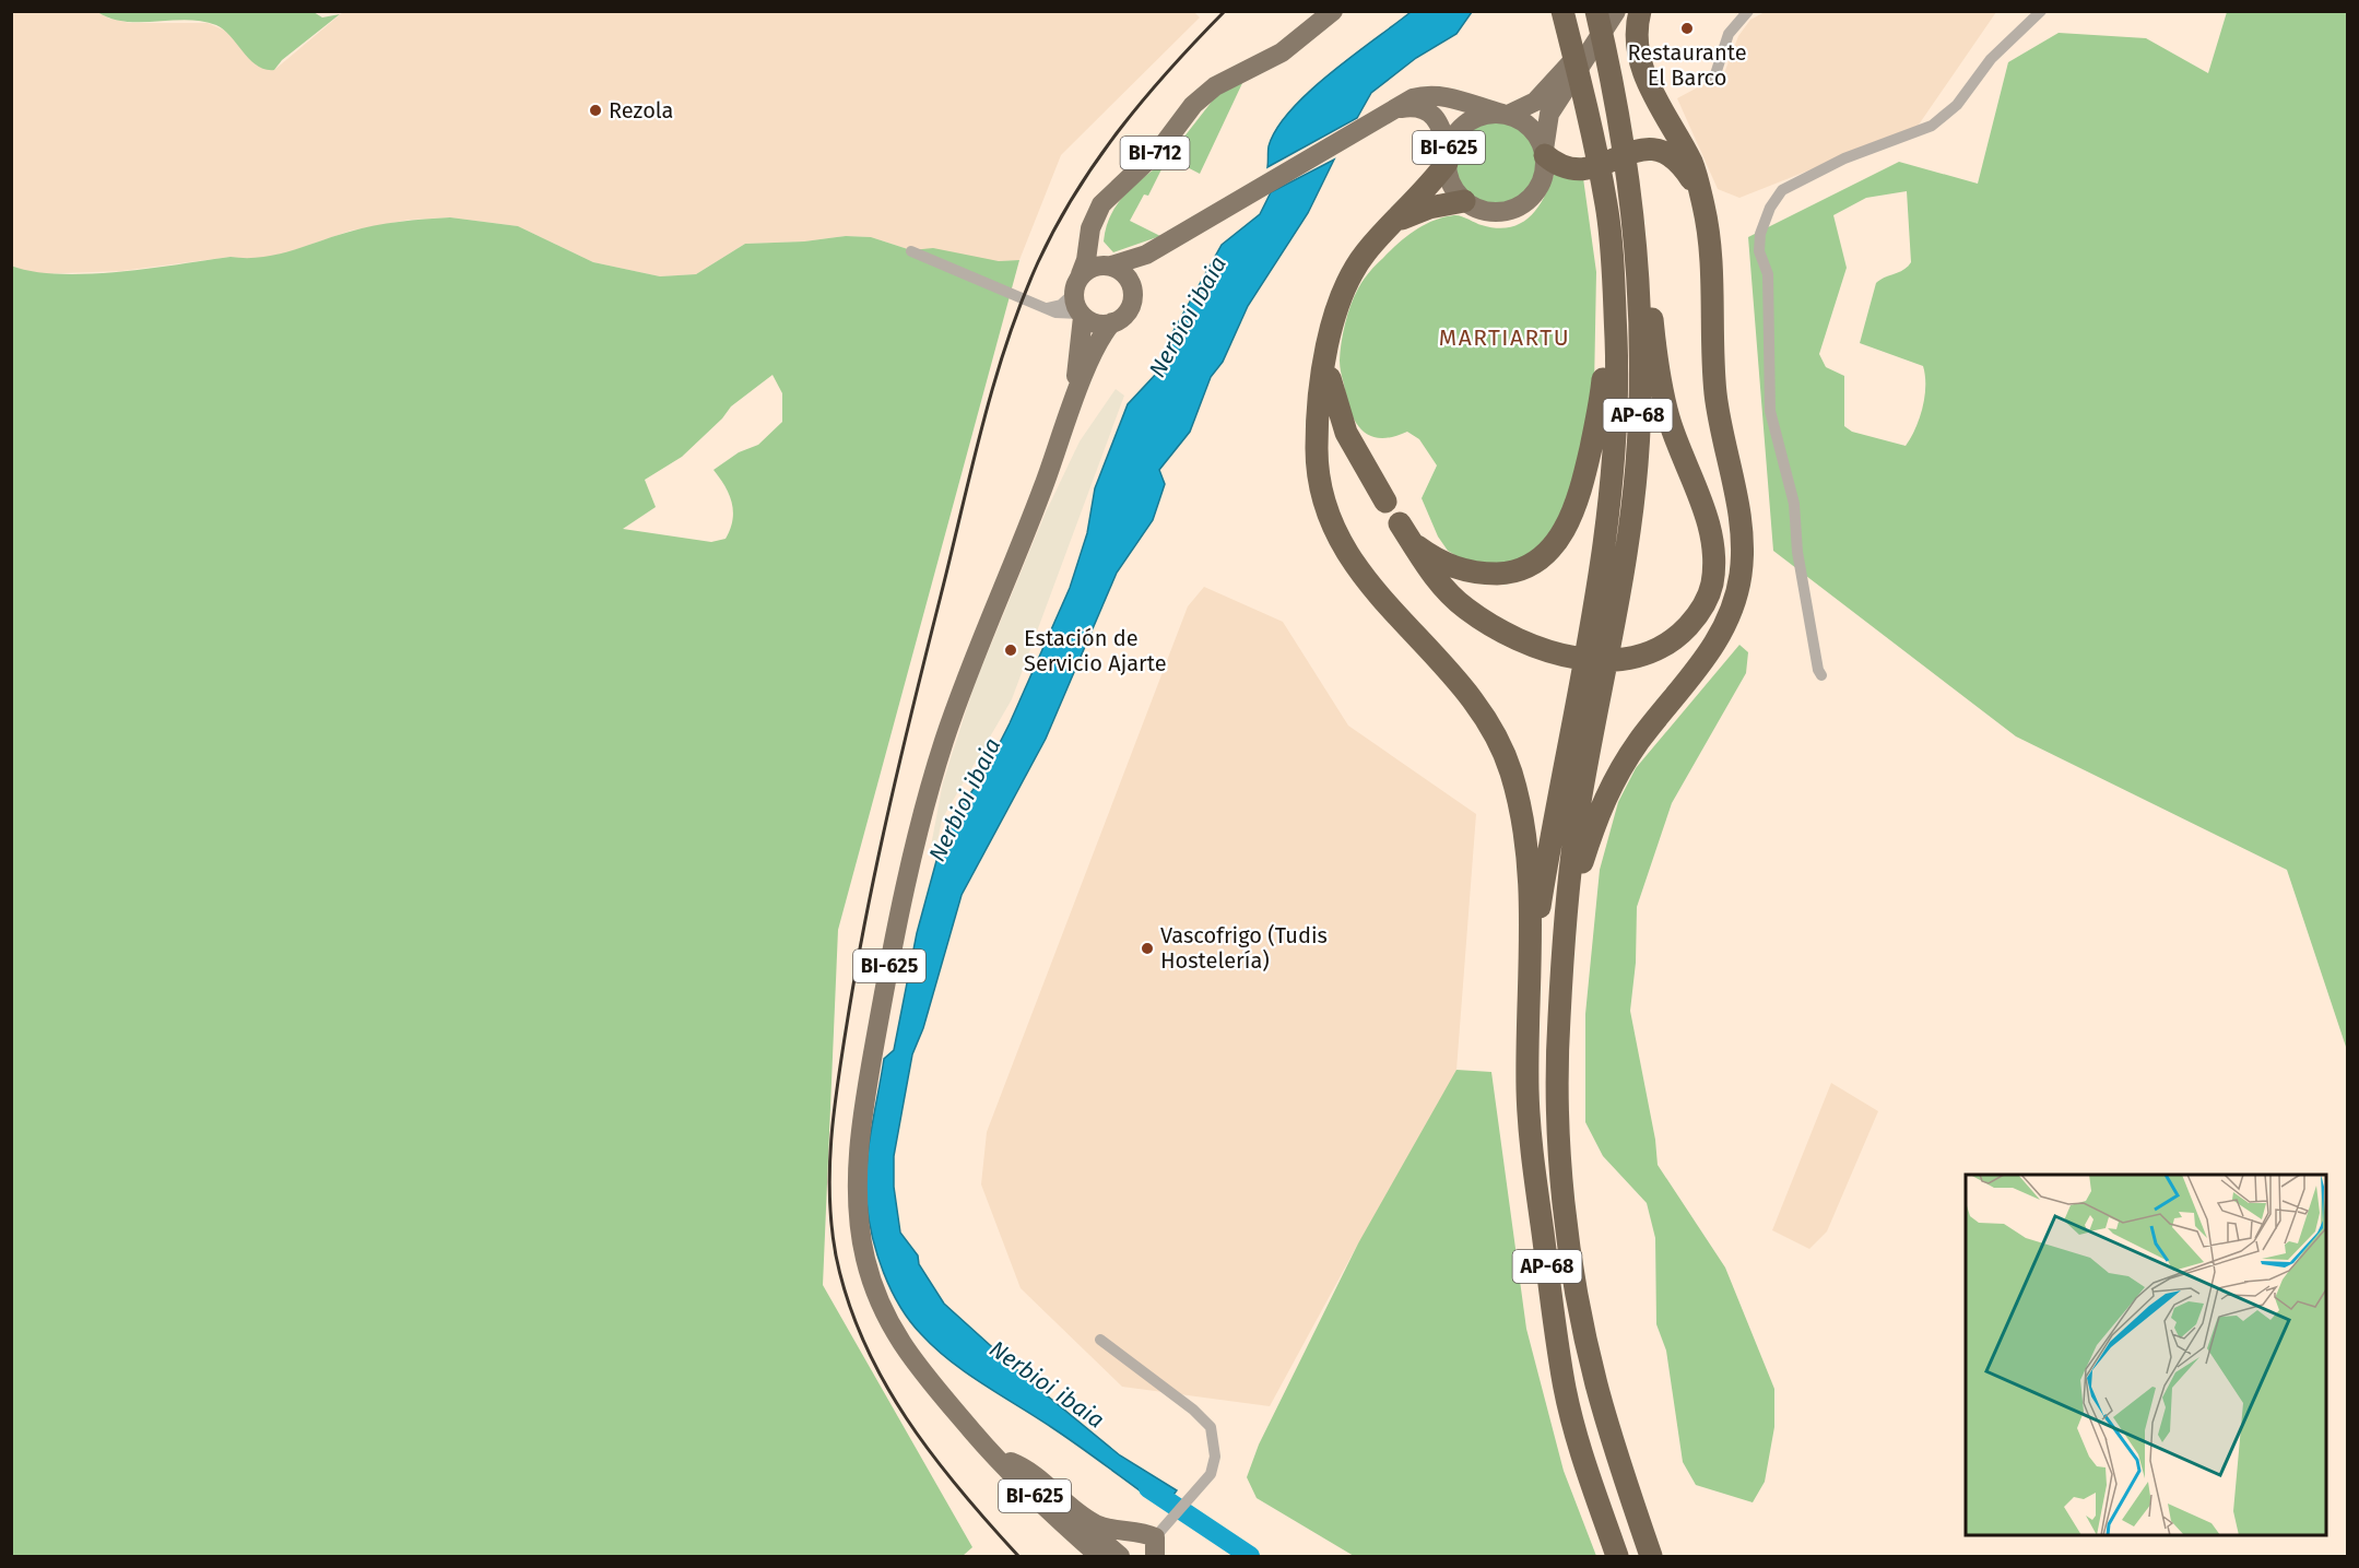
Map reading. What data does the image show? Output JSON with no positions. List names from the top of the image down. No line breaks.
{"streets":{"highway":["AP-68"],"main road":["BI-625","BI-712"]},"crossings":[["BI-625","AP-68"]],"districts":["MARTIARTU"],"water":["Nerbioi ibaia"],"places":["Restaurante El Barco","Rezola","Estación de Servicio Ajarte","Vascofrigo (Tudis Hostelería)"]}
